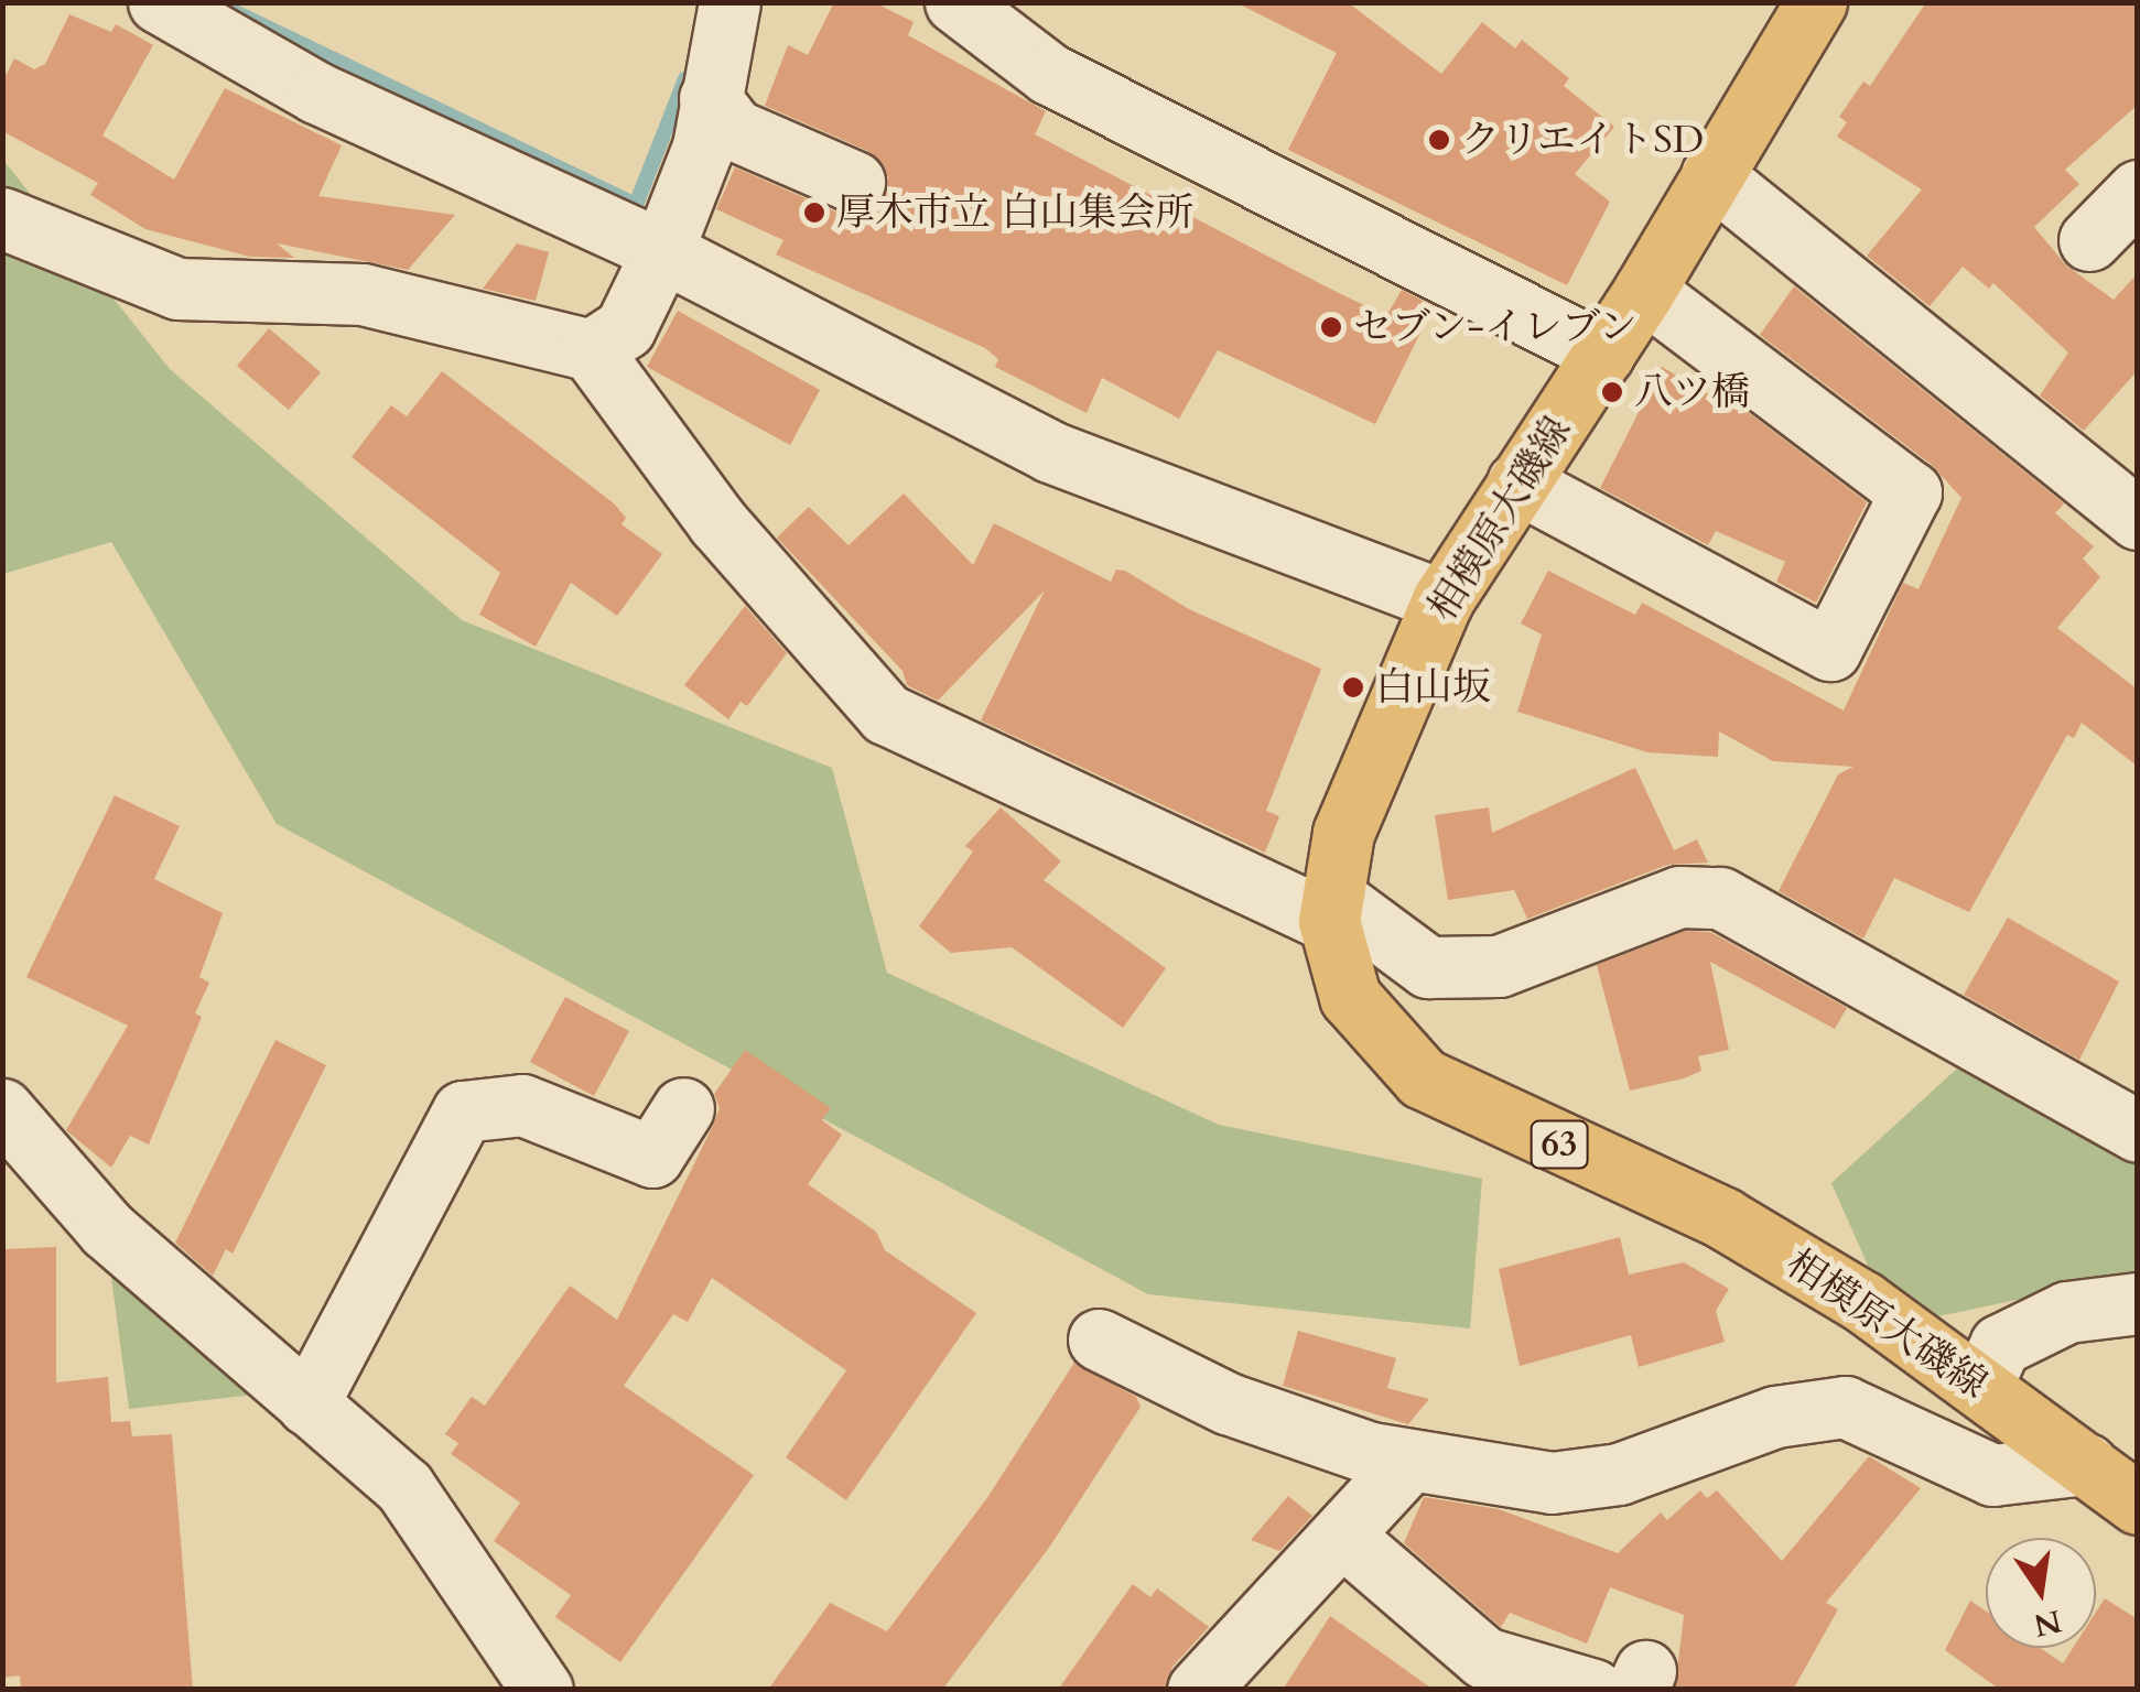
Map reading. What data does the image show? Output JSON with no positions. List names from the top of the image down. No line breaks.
{"streets":{"main road":["相模原大磯線","63"]},"places":["クリエイトSD","厚木市立 白山集会所","セブン-イレブン","八ツ橋","白山坂"],"north":"bottom"}
